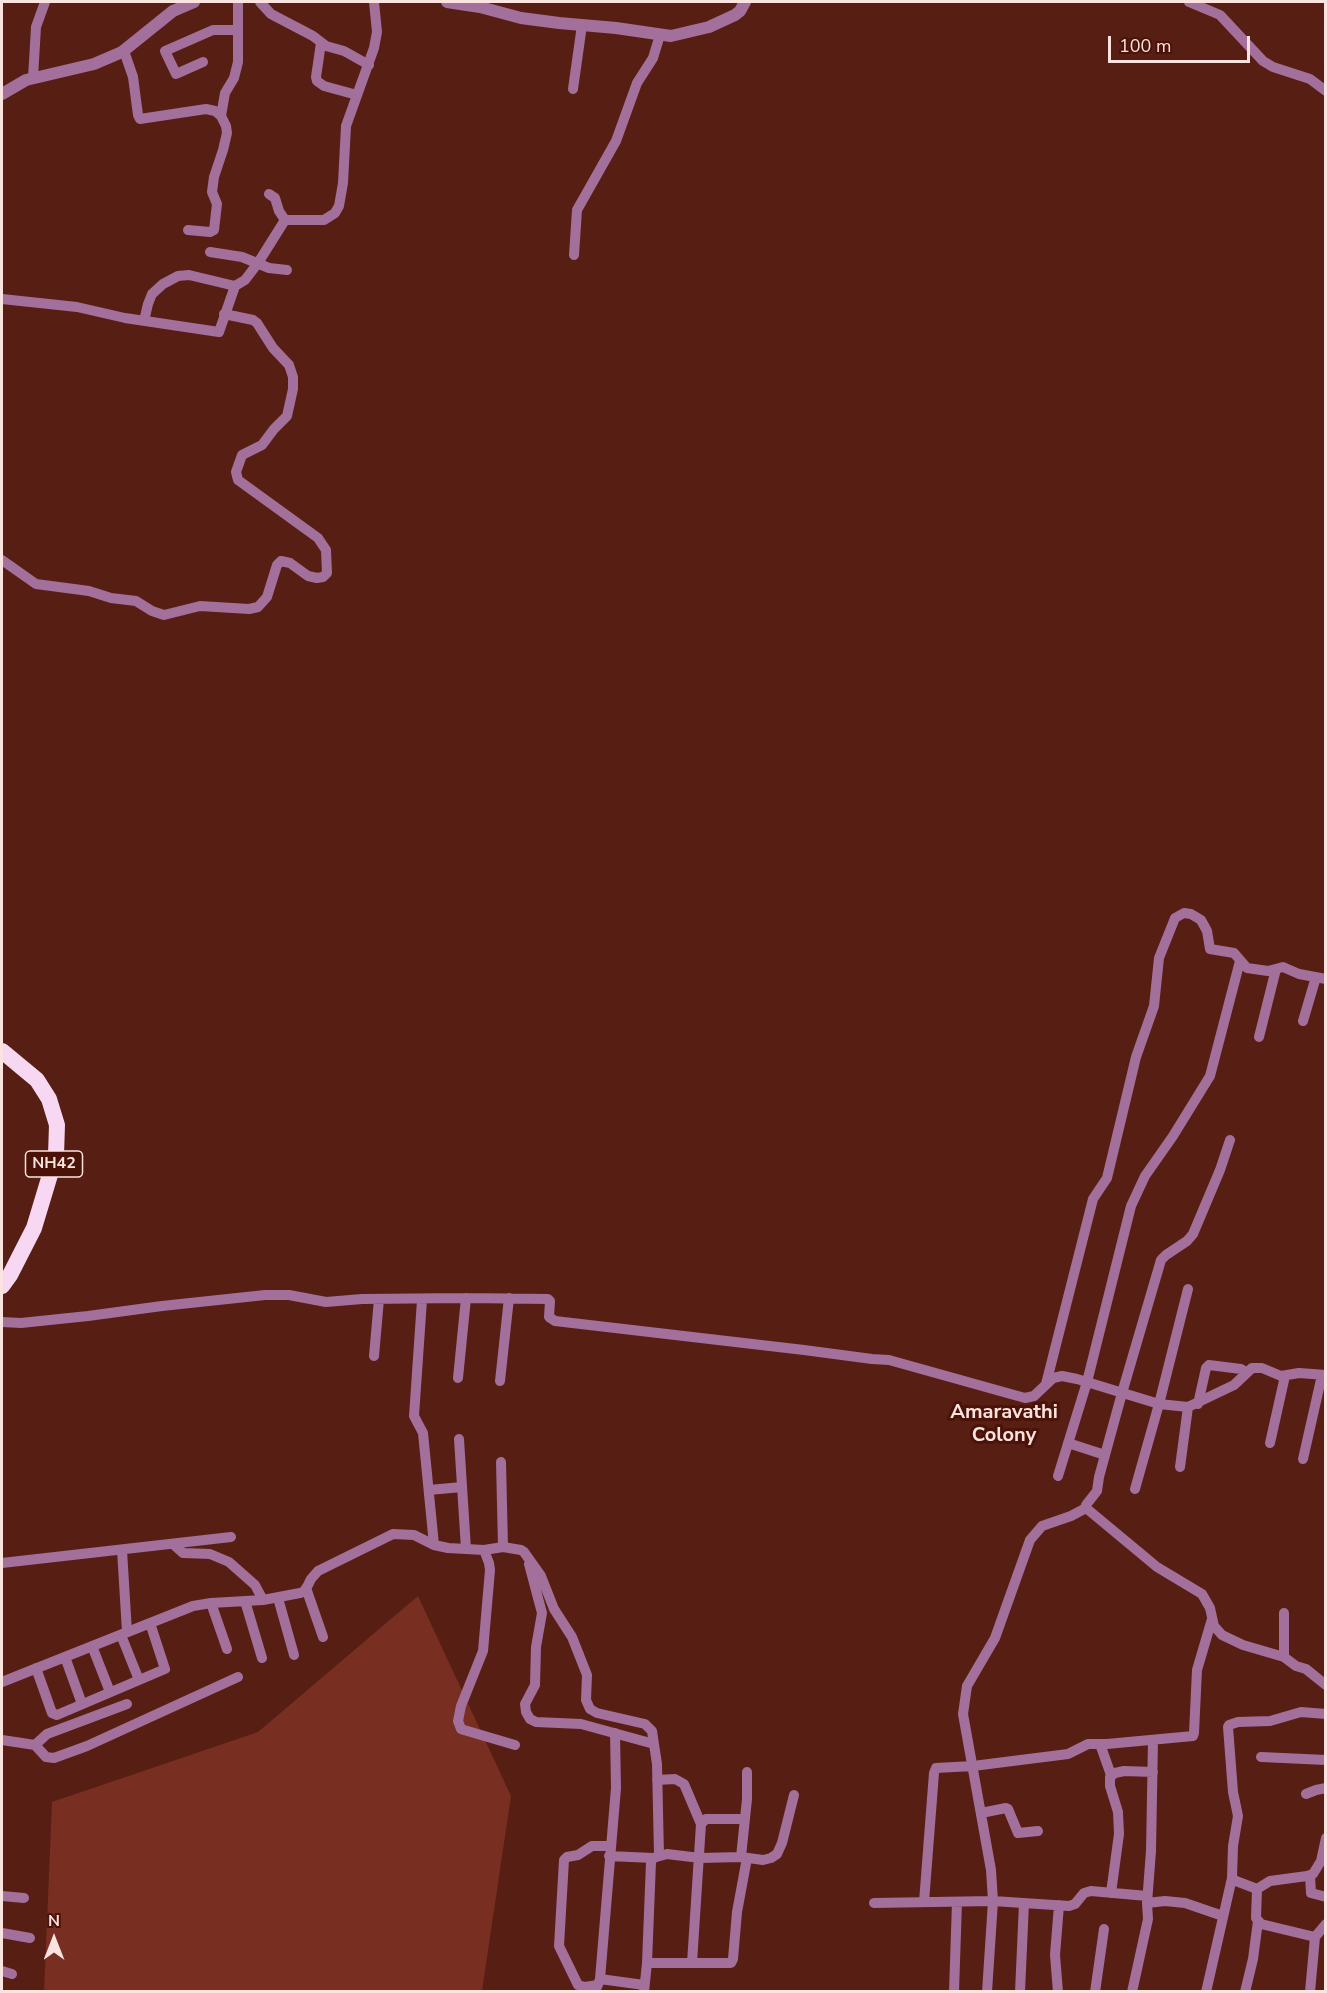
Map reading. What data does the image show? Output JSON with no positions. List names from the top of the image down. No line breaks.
{"streets":{"highway":["NH42"]},"districts":["Amaravathi Colony"],"scale_bar":"100 m","north":"top"}
